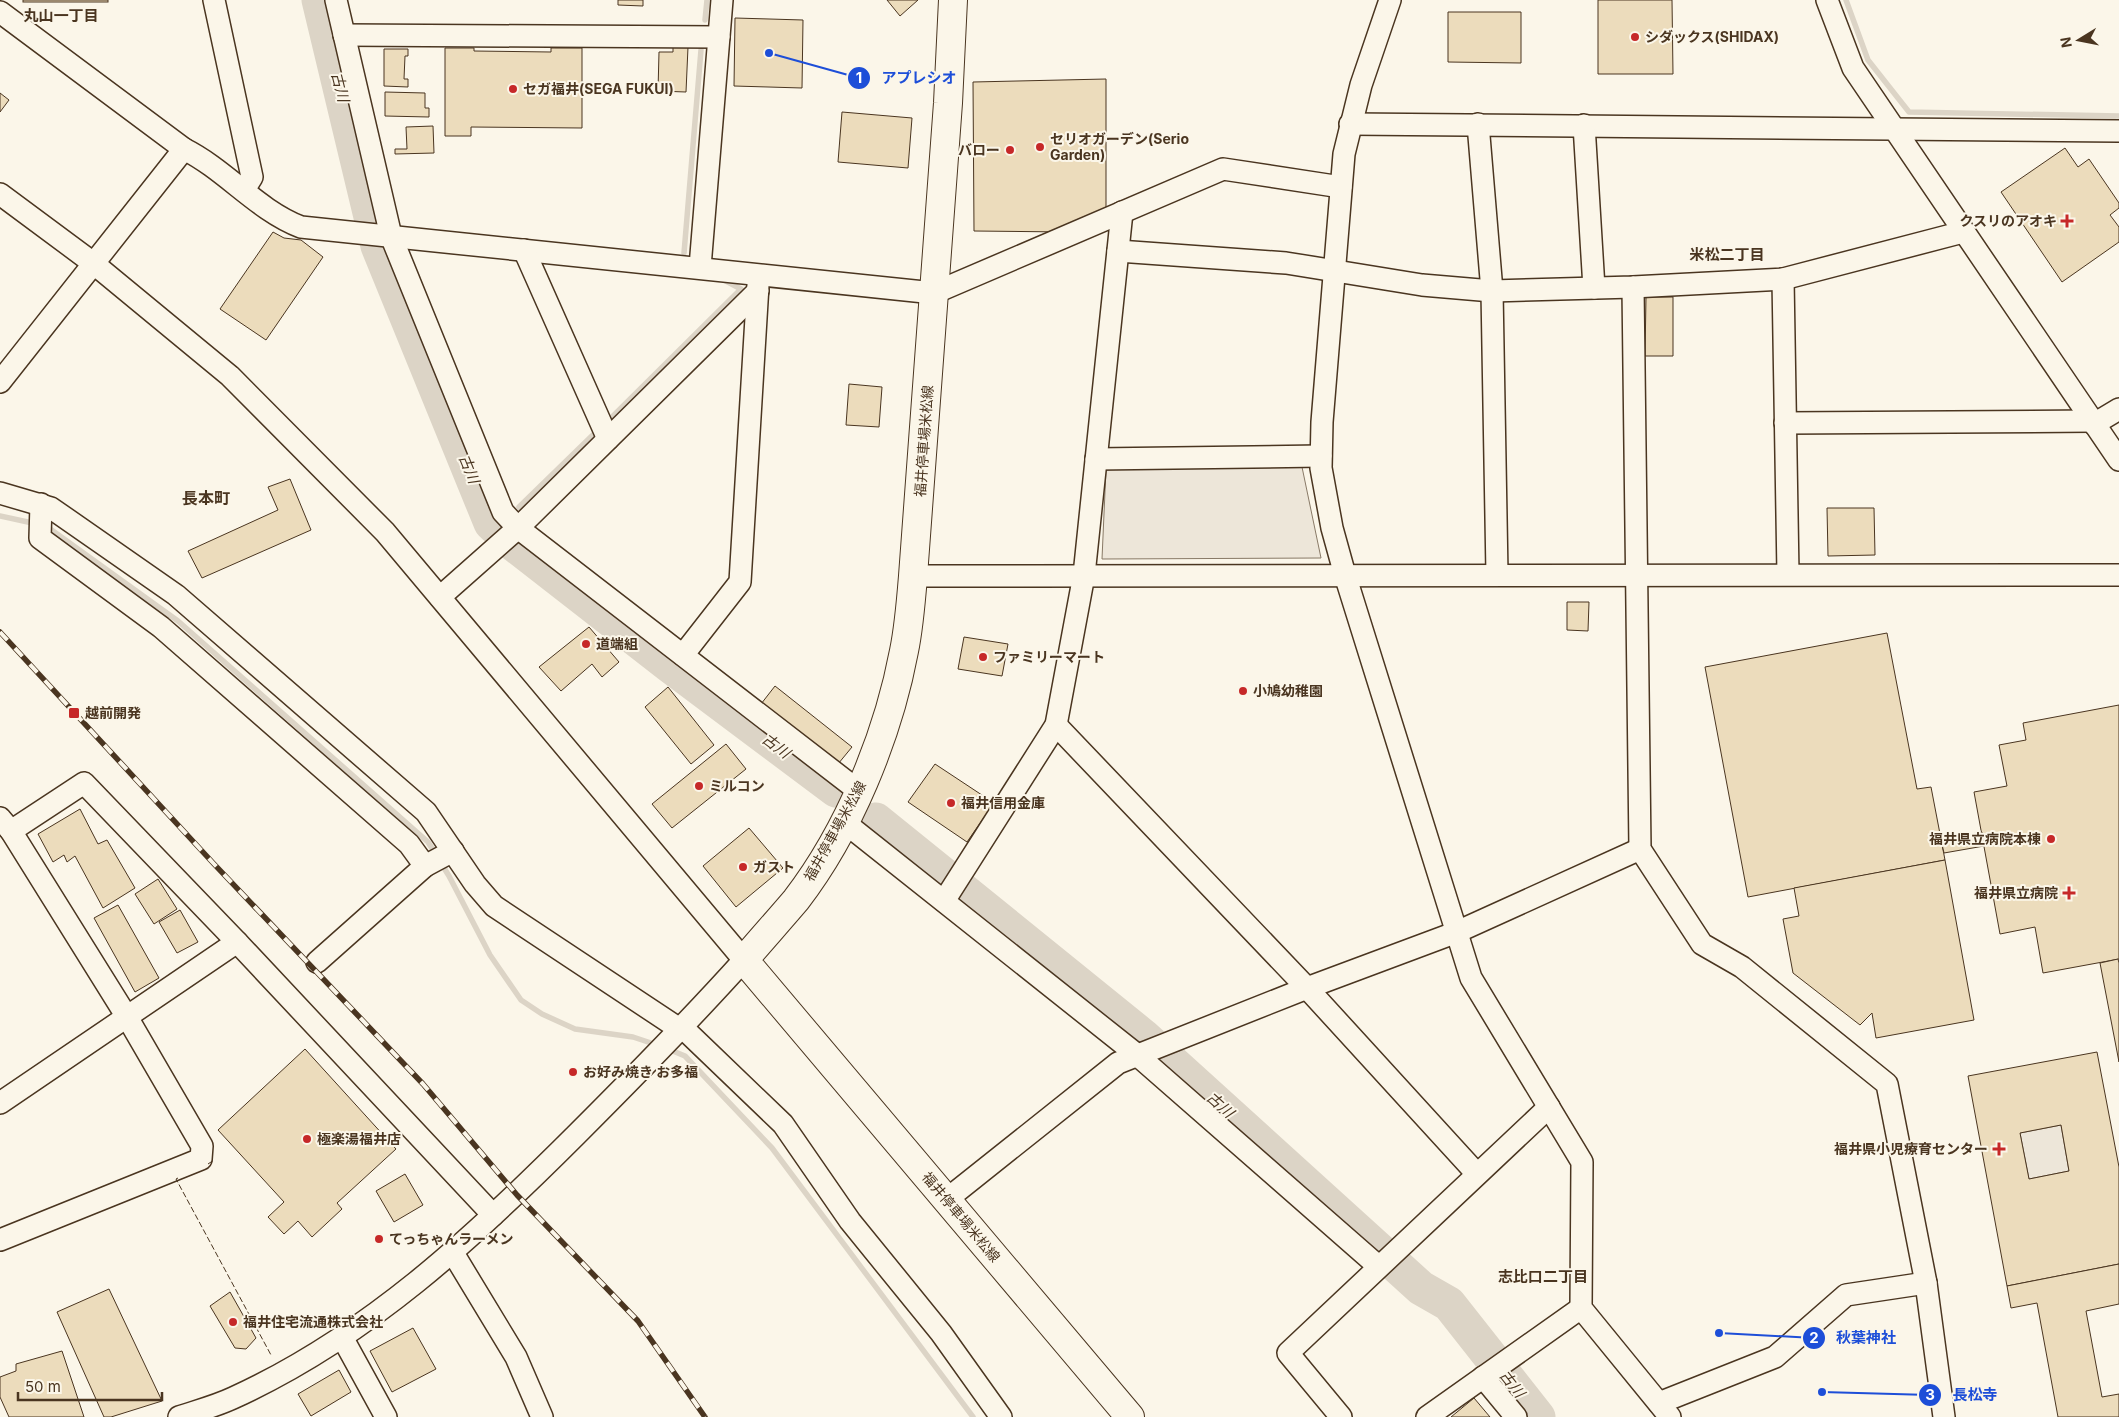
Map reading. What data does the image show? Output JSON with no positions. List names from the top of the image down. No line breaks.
{"streets":{"main road":["福井停車場米松線"]},"districts":["丸山一丁目","米松二丁目","長本町","志比口二丁目"],"water":["古川"],"places":{"other":["シダックス(SHIDAX)","アプレシオ","セガ福井(SEGA FUKUI)","セリオガーデン(Serio Garden)","バロー","道端組","ファミリーマート","小鳩幼稚園","ミルコン","福井信用金庫","福井県立病院本棟","ガスト","お好み焼き お多福","極楽湯福井店","てっちゃんラーメン","福井住宅流通株式会社","秋葉神社","長松寺"],"health":["クスリのアオキ","福井県立病院","福井県小児療育センター"],"transit":["越前開発"]},"scale_bar":"50 m","north":"left"}
